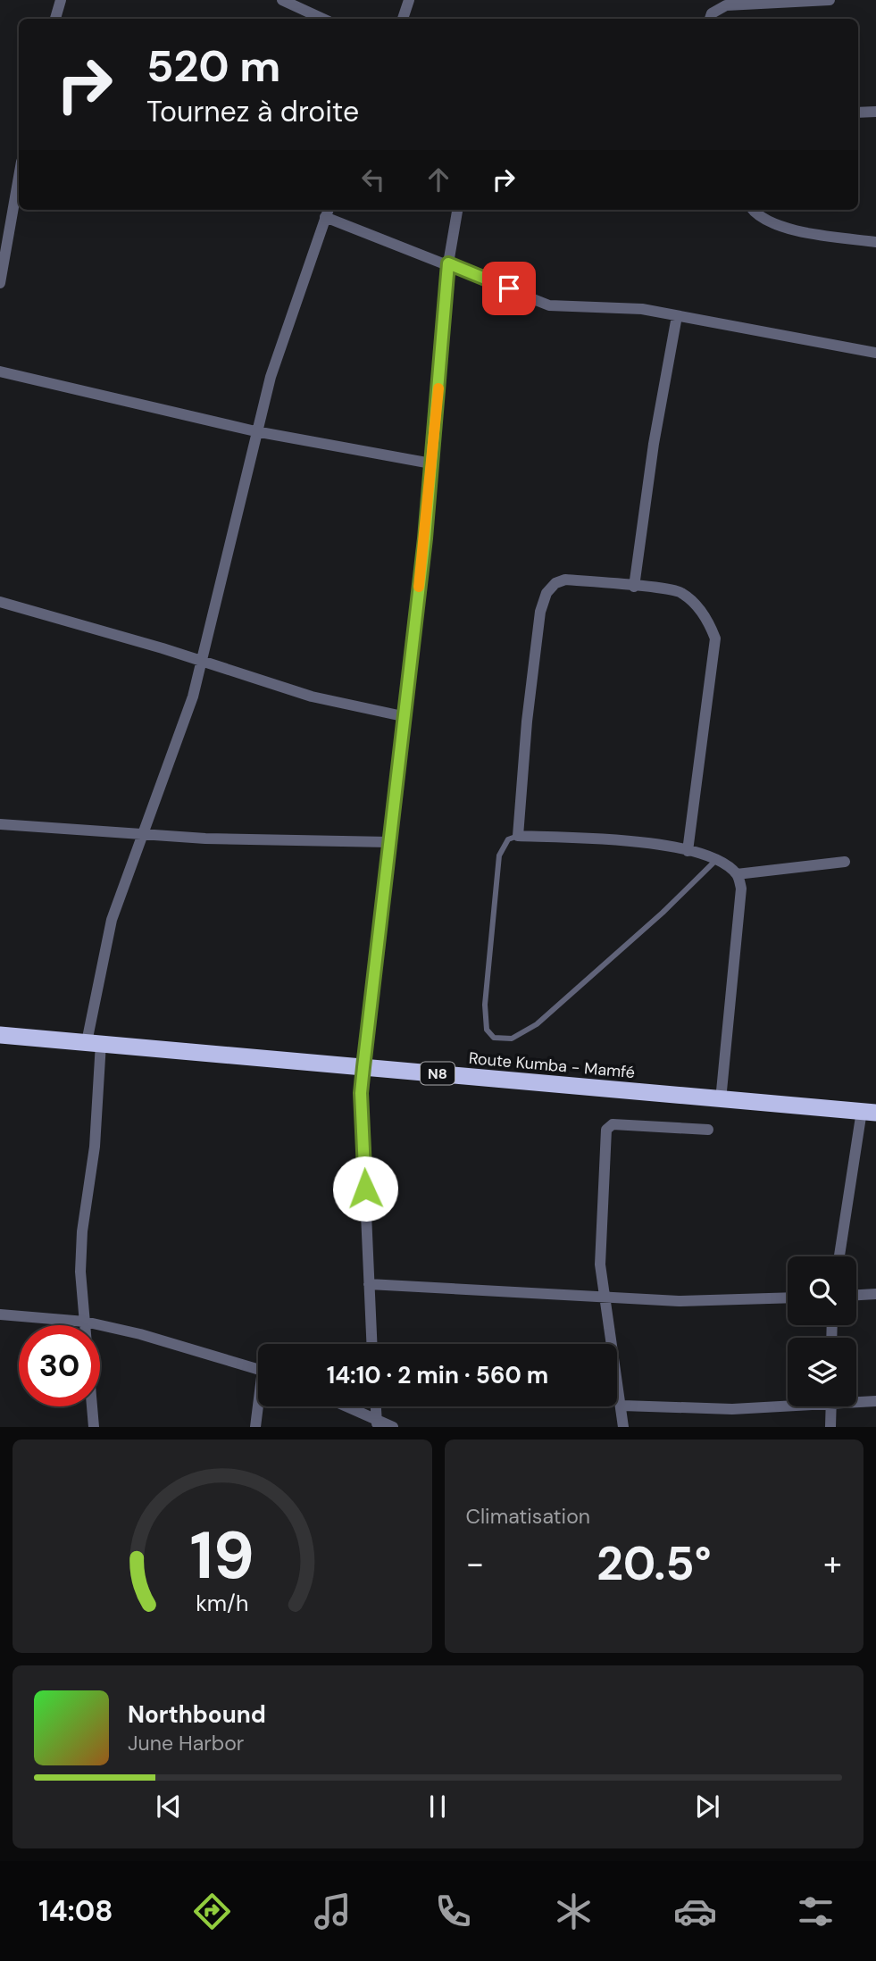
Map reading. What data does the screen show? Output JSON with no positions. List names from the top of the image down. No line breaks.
{"streets":{"highway":["Route Kumba - Mamfé","N8"]},"page":{"turn":["520 m","Tournez à droite"],"limit":"30","trip":"14:10 · 2 min · 560 m","tile":"Climatisation","heat":["−","20.5°","+"],"song":["Northbound","June Harbor"],"tabs":"14:08","gauge":["19","km/h"]}}
